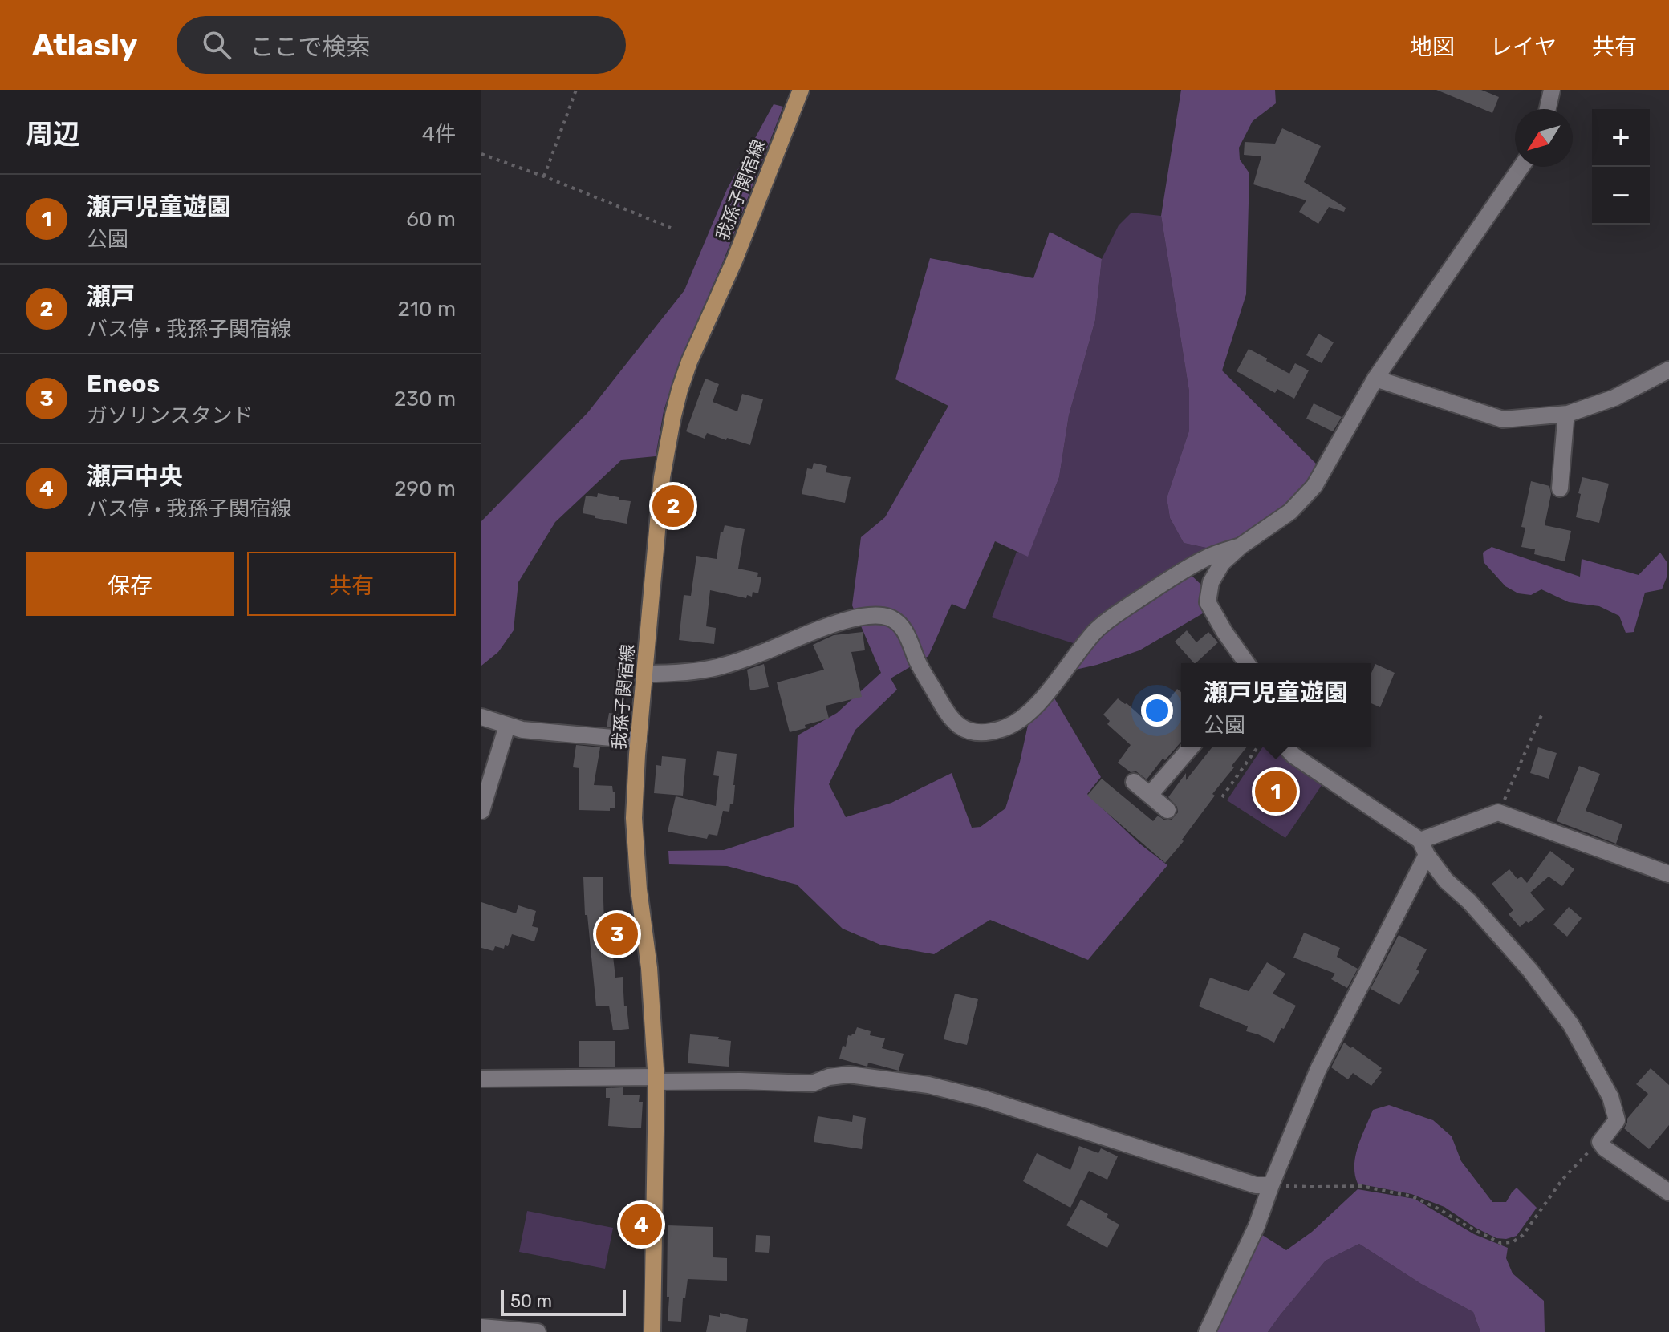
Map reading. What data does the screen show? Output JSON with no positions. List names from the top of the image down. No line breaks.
{"streets":{"main road":["我孫子関宿線"]},"scale_bar":"50 m","north":"bottom left","page":{"header":"Atlasly","search":"ここで検索","nav":["地図","レイヤ","共有"],"heading":["周辺","4件"],"map_buttons":["+","−"],"list":[{"mark":"1","name":"瀬戸児童遊園","note":"公園","value":"60 m"},{"mark":"2","name":"瀬戸","note":"バス停 · 我孫子関宿線","value":"210 m"},{"mark":"3","name":"Eneos","note":"ガソリンスタンド","value":"230 m"},{"mark":"4","name":"瀬戸中央","note":"バス停 · 我孫子関宿線","value":"290 m"}],"pins":["2","1","3","4"],"buttons":["保存","共有"],"popup":["瀬戸児童遊園","公園"],"scale":"50 m"}}
